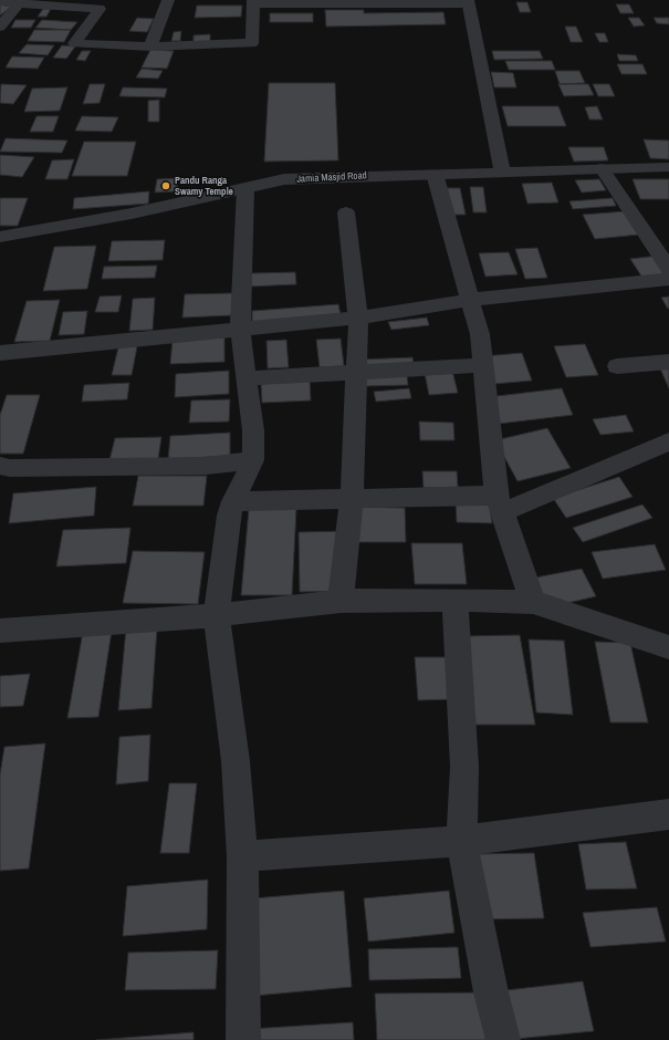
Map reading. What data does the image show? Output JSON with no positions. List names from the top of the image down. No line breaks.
{"streets":{"street":["Jamia Masjid Road"]},"places":["Pandu Ranga Swamy Temple"]}
